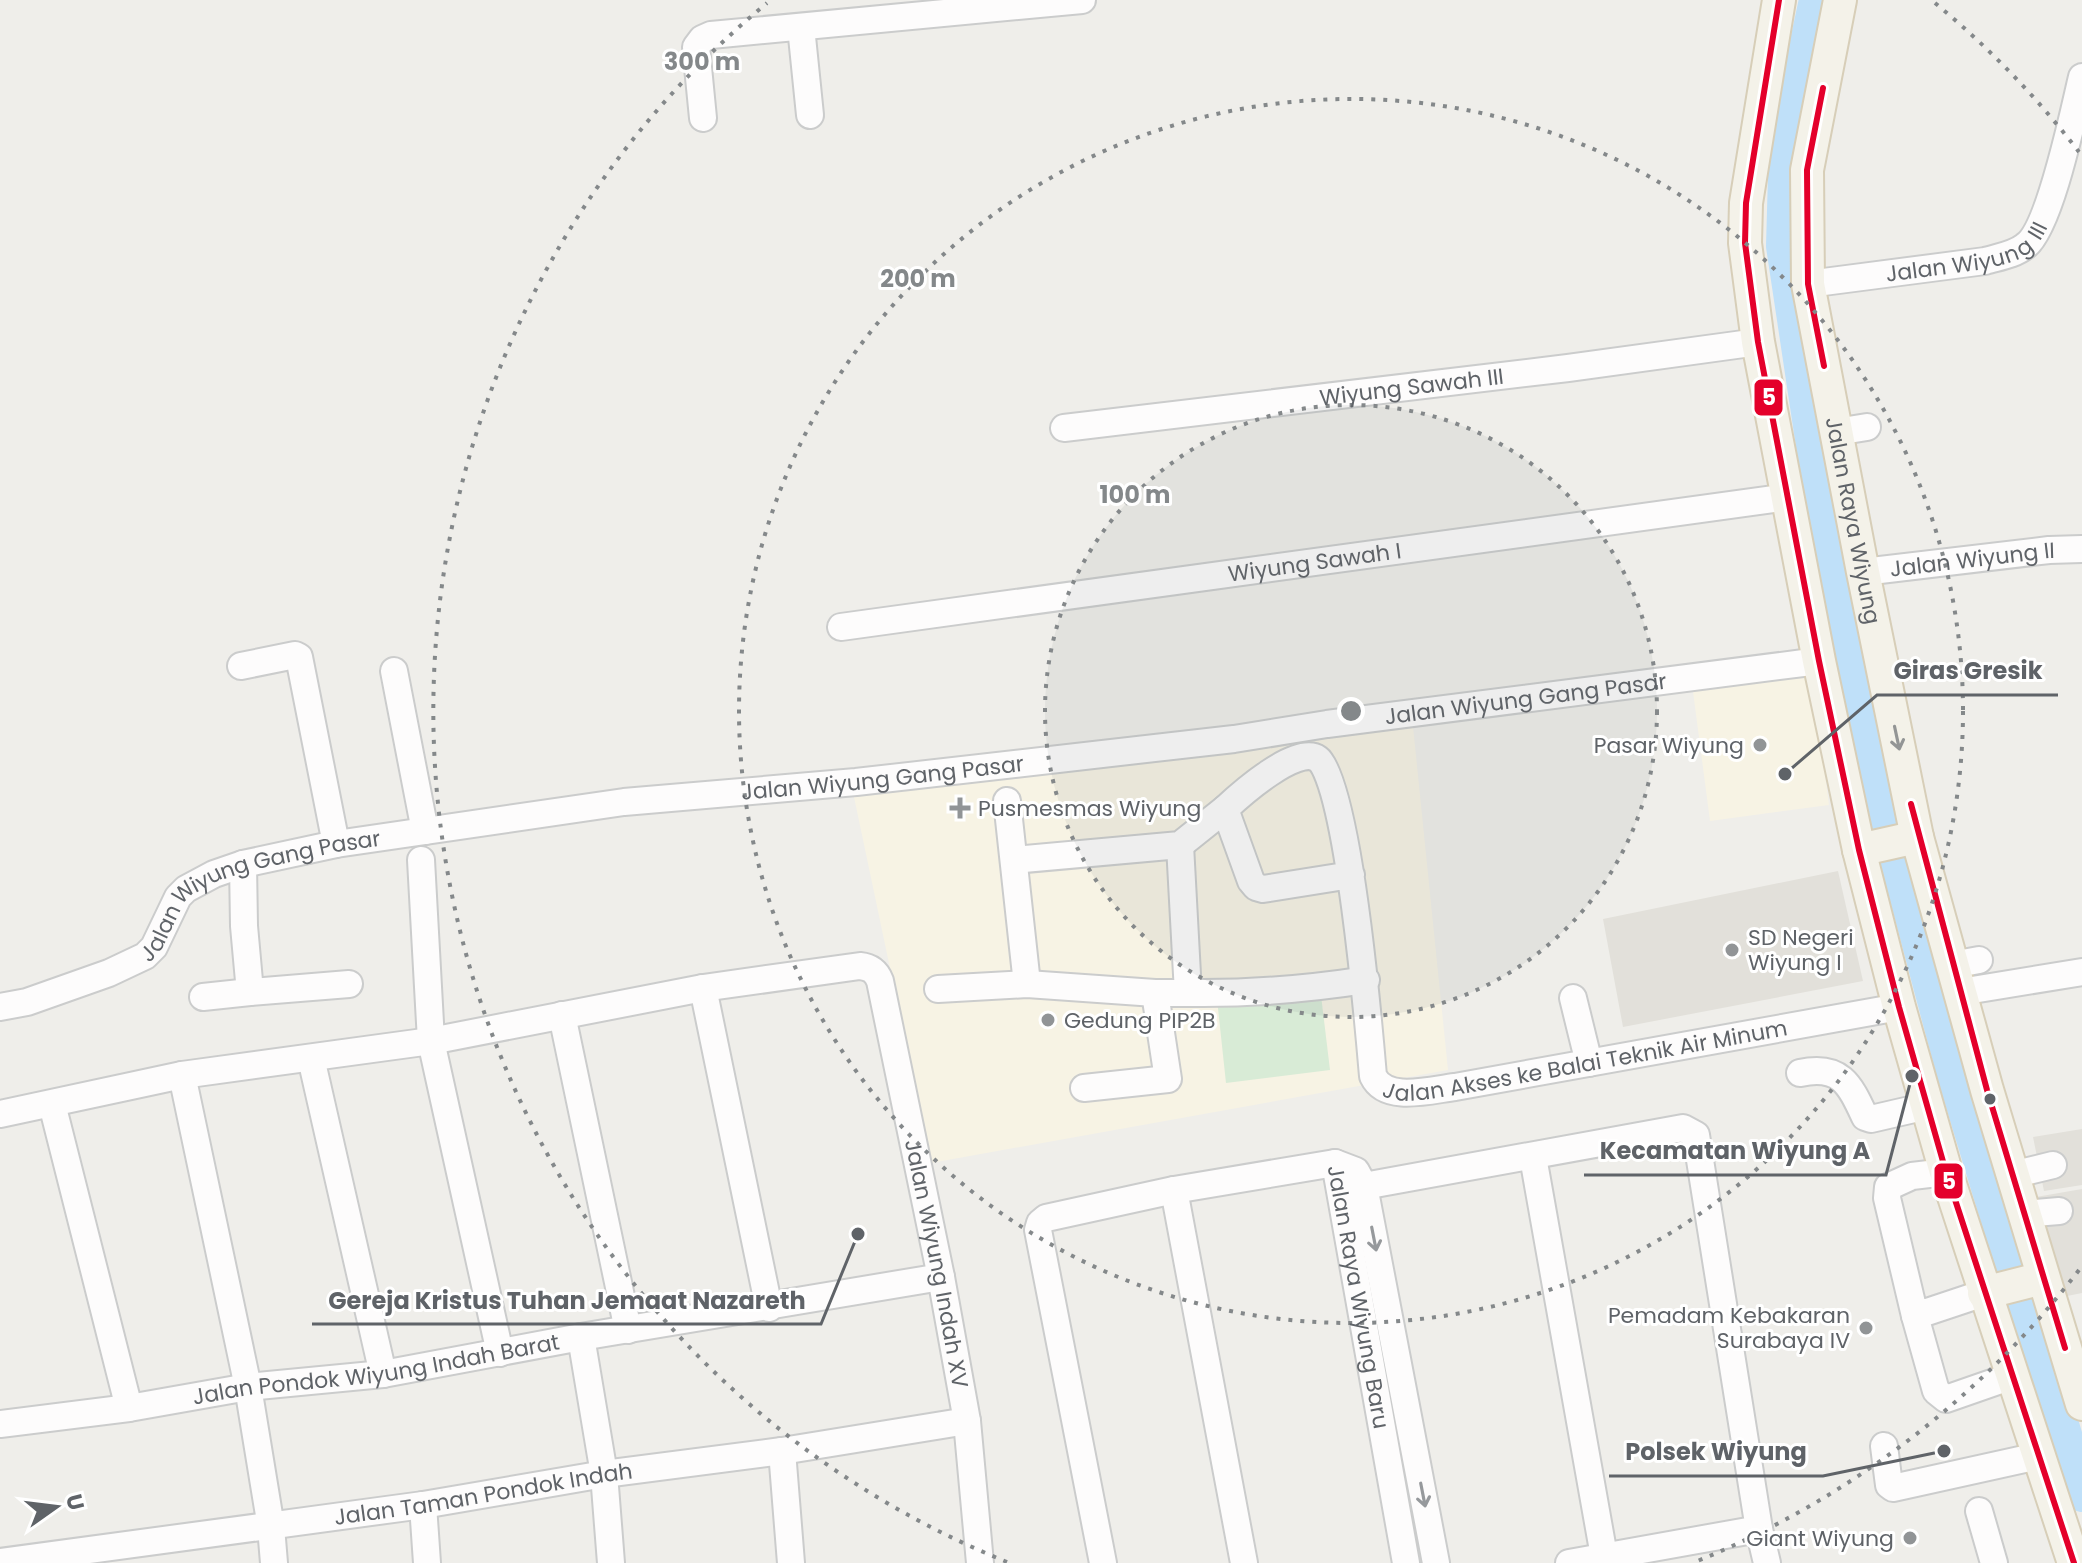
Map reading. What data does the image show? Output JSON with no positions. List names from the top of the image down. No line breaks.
{"streets":{"main road":["Jalan Raya Wiyung"],"street":["Jalan Wiyung III","Wiyung Sawah III","Wiyung Sawah I","Jalan Wiyung II","Jalan Wiyung Gang Pasar","Jalan Akses ke Balai Teknik Air Minum","Jalan Wiyung Indah XV","Jalan Raya Wiyung Baru","Jalan Pondok Wiyung Indah Barat","Jalan Taman Pondok Indah"]},"crossings":[["Jalan Wiyung III","Jalan Raya Wiyung"],["Wiyung Sawah III","Jalan Raya Wiyung"],["Jalan Raya Wiyung","Wiyung Sawah I"],["Jalan Raya Wiyung","Jalan Wiyung II"],["Jalan Raya Wiyung","Jalan Wiyung Gang Pasar"],["Jalan Raya Wiyung","Jalan Akses ke Balai Teknik Air Minum"],["Jalan Wiyung Indah XV","Jalan Pondok Wiyung Indah Barat"],["Jalan Wiyung Indah XV","Jalan Taman Pondok Indah"]],"places":{"other":["Pasar Wiyung","Giras Gresik","SD Negeri Wiyung I","Gedung PIP2B","Kecamatan Wiyung A","Gereja Kristus Tuhan Jemaat Nazareth","Pemadam Kebakaran Surabaya IV","Polsek Wiyung","Giant Wiyung"],"health":["Pusmesmas Wiyung"]},"lines":["transit line 5"],"north":"right","rings":["300 m","200 m","100 m"]}
